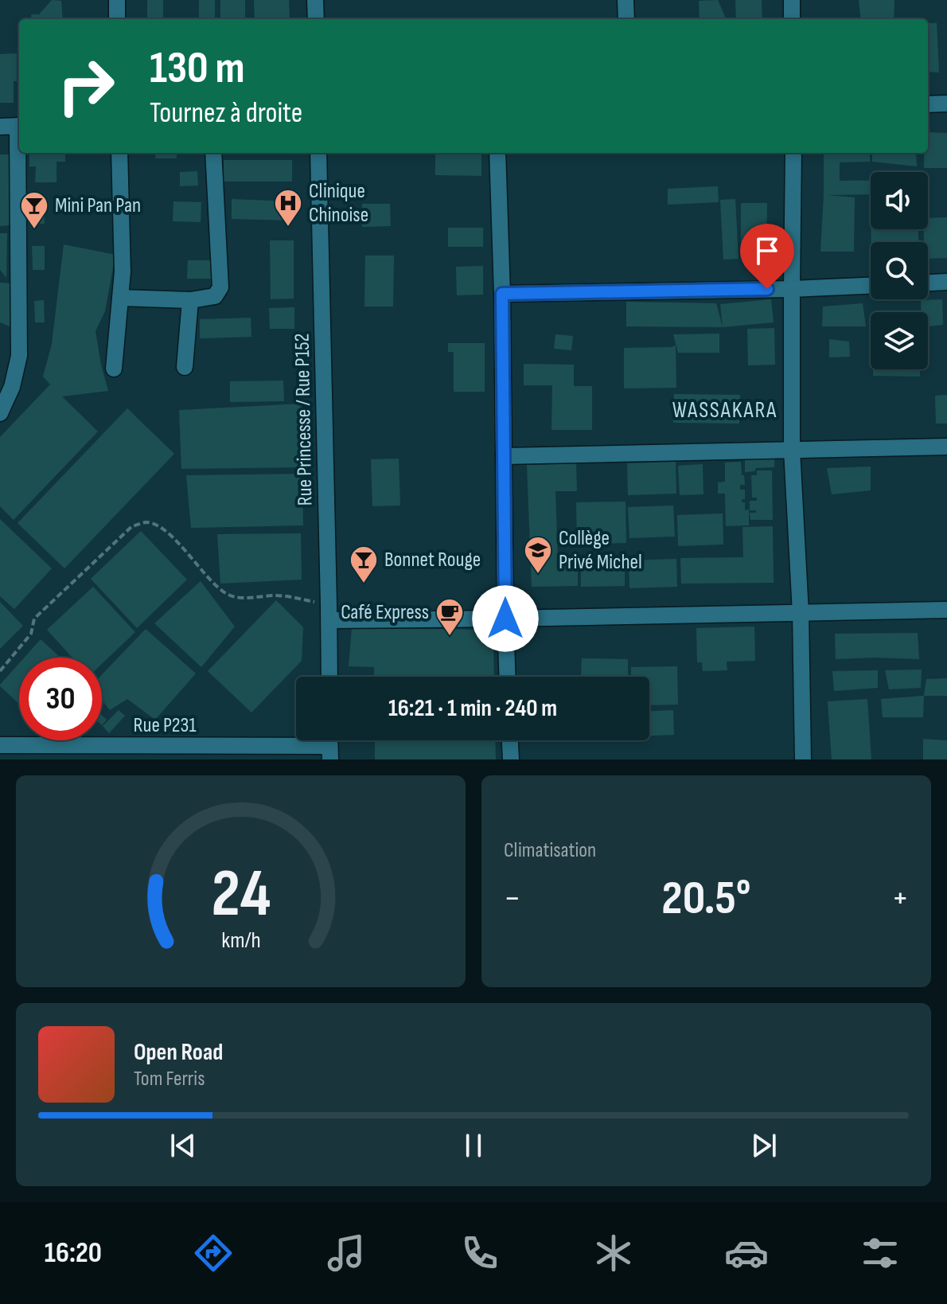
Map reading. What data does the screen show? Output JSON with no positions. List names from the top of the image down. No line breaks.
{"streets":{"street":["Rue Princesse / Rue P152","Rue P231"]},"districts":["WASSAKARA"],"places":{"hospital":["Clinique Chinoise"],"bar":["Mini Pan Pan","Bonnet Rouge"],"school or university":["Collège Privé Michel"],"cafe":["Café Express"]},"page":{"turn":["130 m","Tournez à droite"],"limit":"30","trip":"16:21 · 1 min · 240 m","tile":"Climatisation","heat":["−","20.5°","+"],"song":["Open Road","Tom Ferris"],"tabs":"16:20","gauge":["24","km/h"]}}
